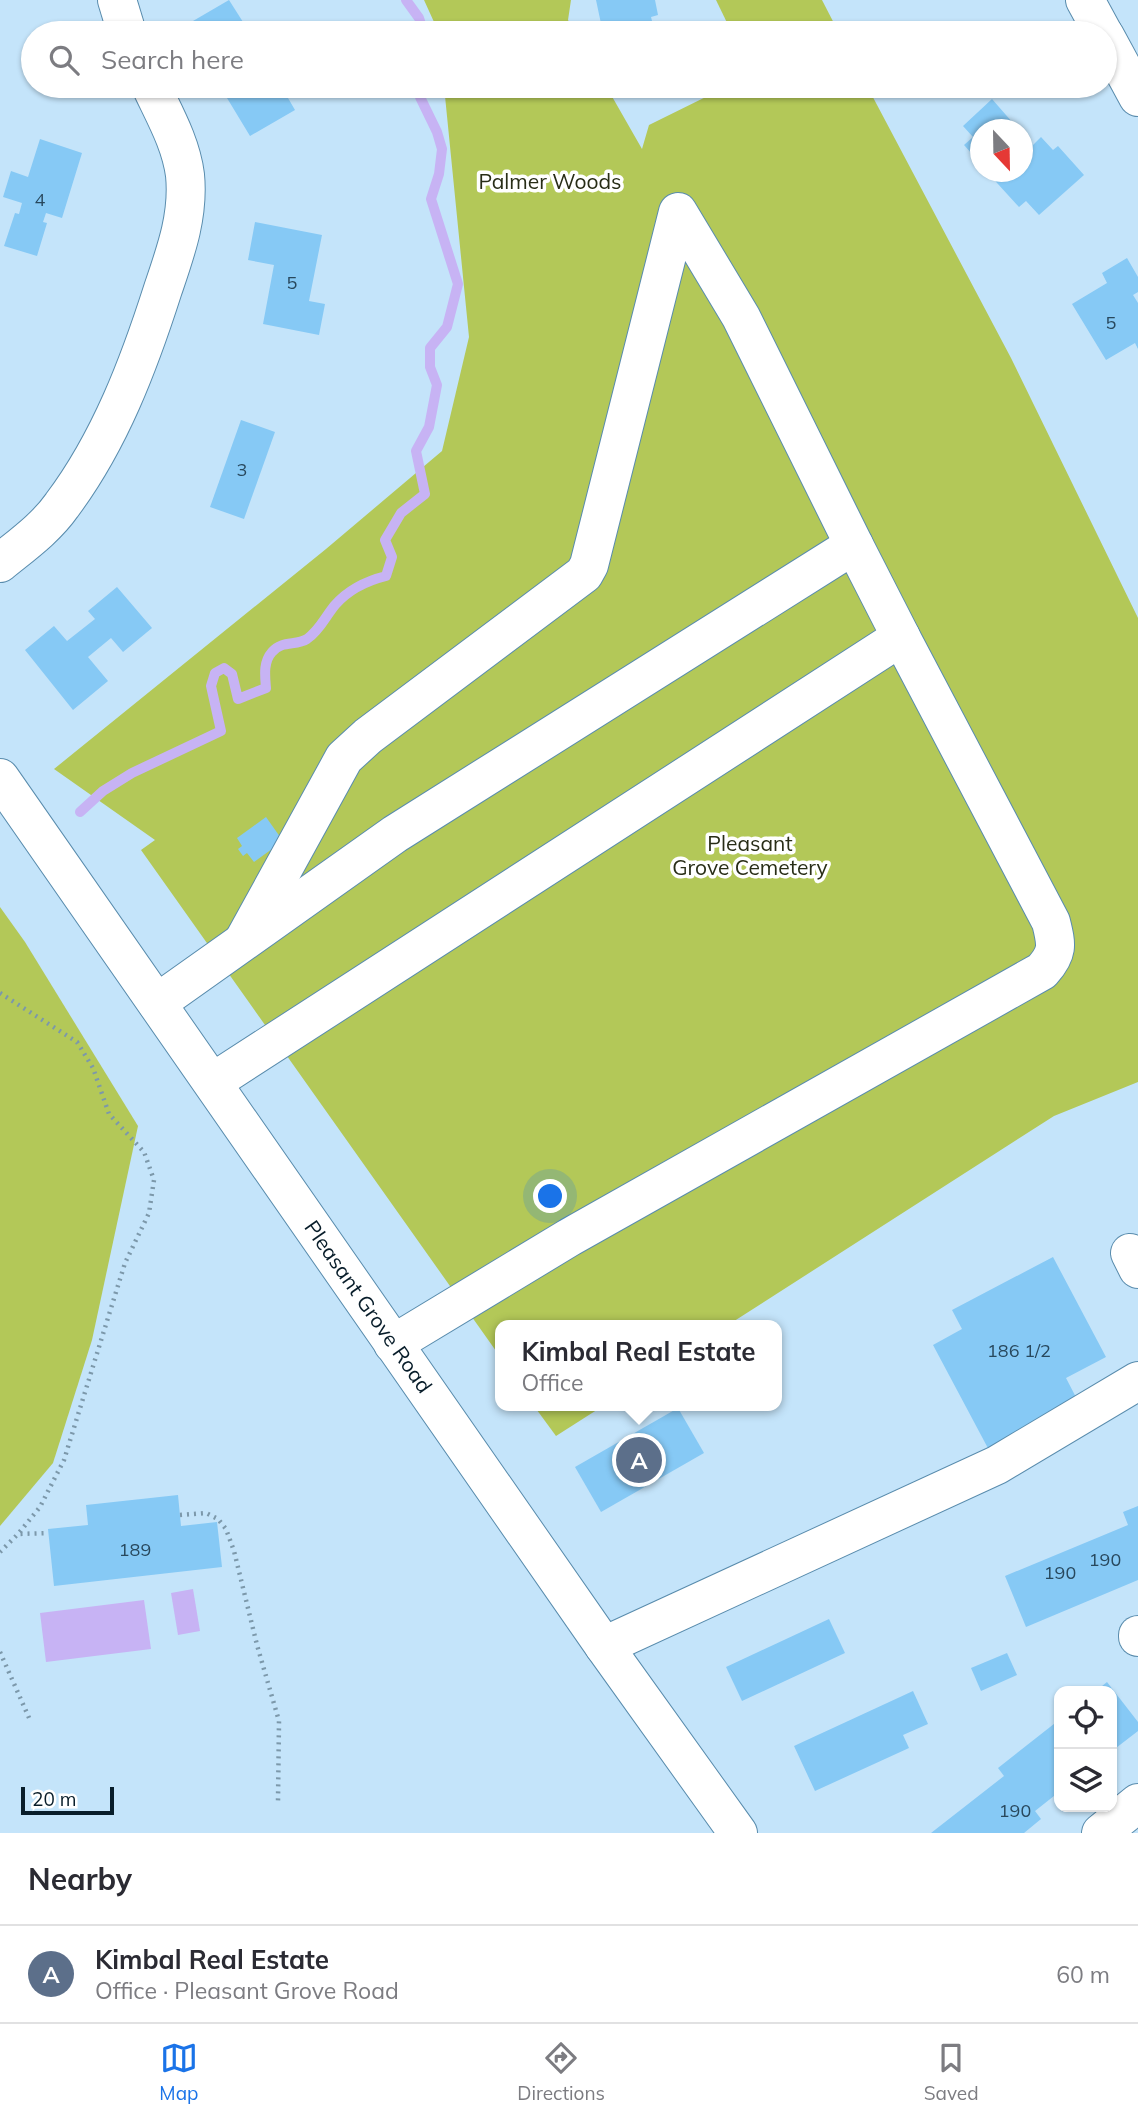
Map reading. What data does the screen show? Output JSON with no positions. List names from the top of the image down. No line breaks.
{"streets":{"street":["Pleasant Grove Road"]},"parks":["Palmer Woods","Pleasant Grove Cemetery"],"house_numbers":["4","5","5","3","186 1/2","189","190","190","190"],"scale_bar":"20 m","north":"bottom","page":{"search":"Search here","popup":["Kimbal Real Estate","Office"],"pins":"A","scale":"20 m","heading":"Nearby","list":[{"mark":"A","name":"Kimbal Real Estate","note":"Office · Pleasant Grove Road","value":"60 m"}],"nav":["Map","Directions","Saved"]}}
